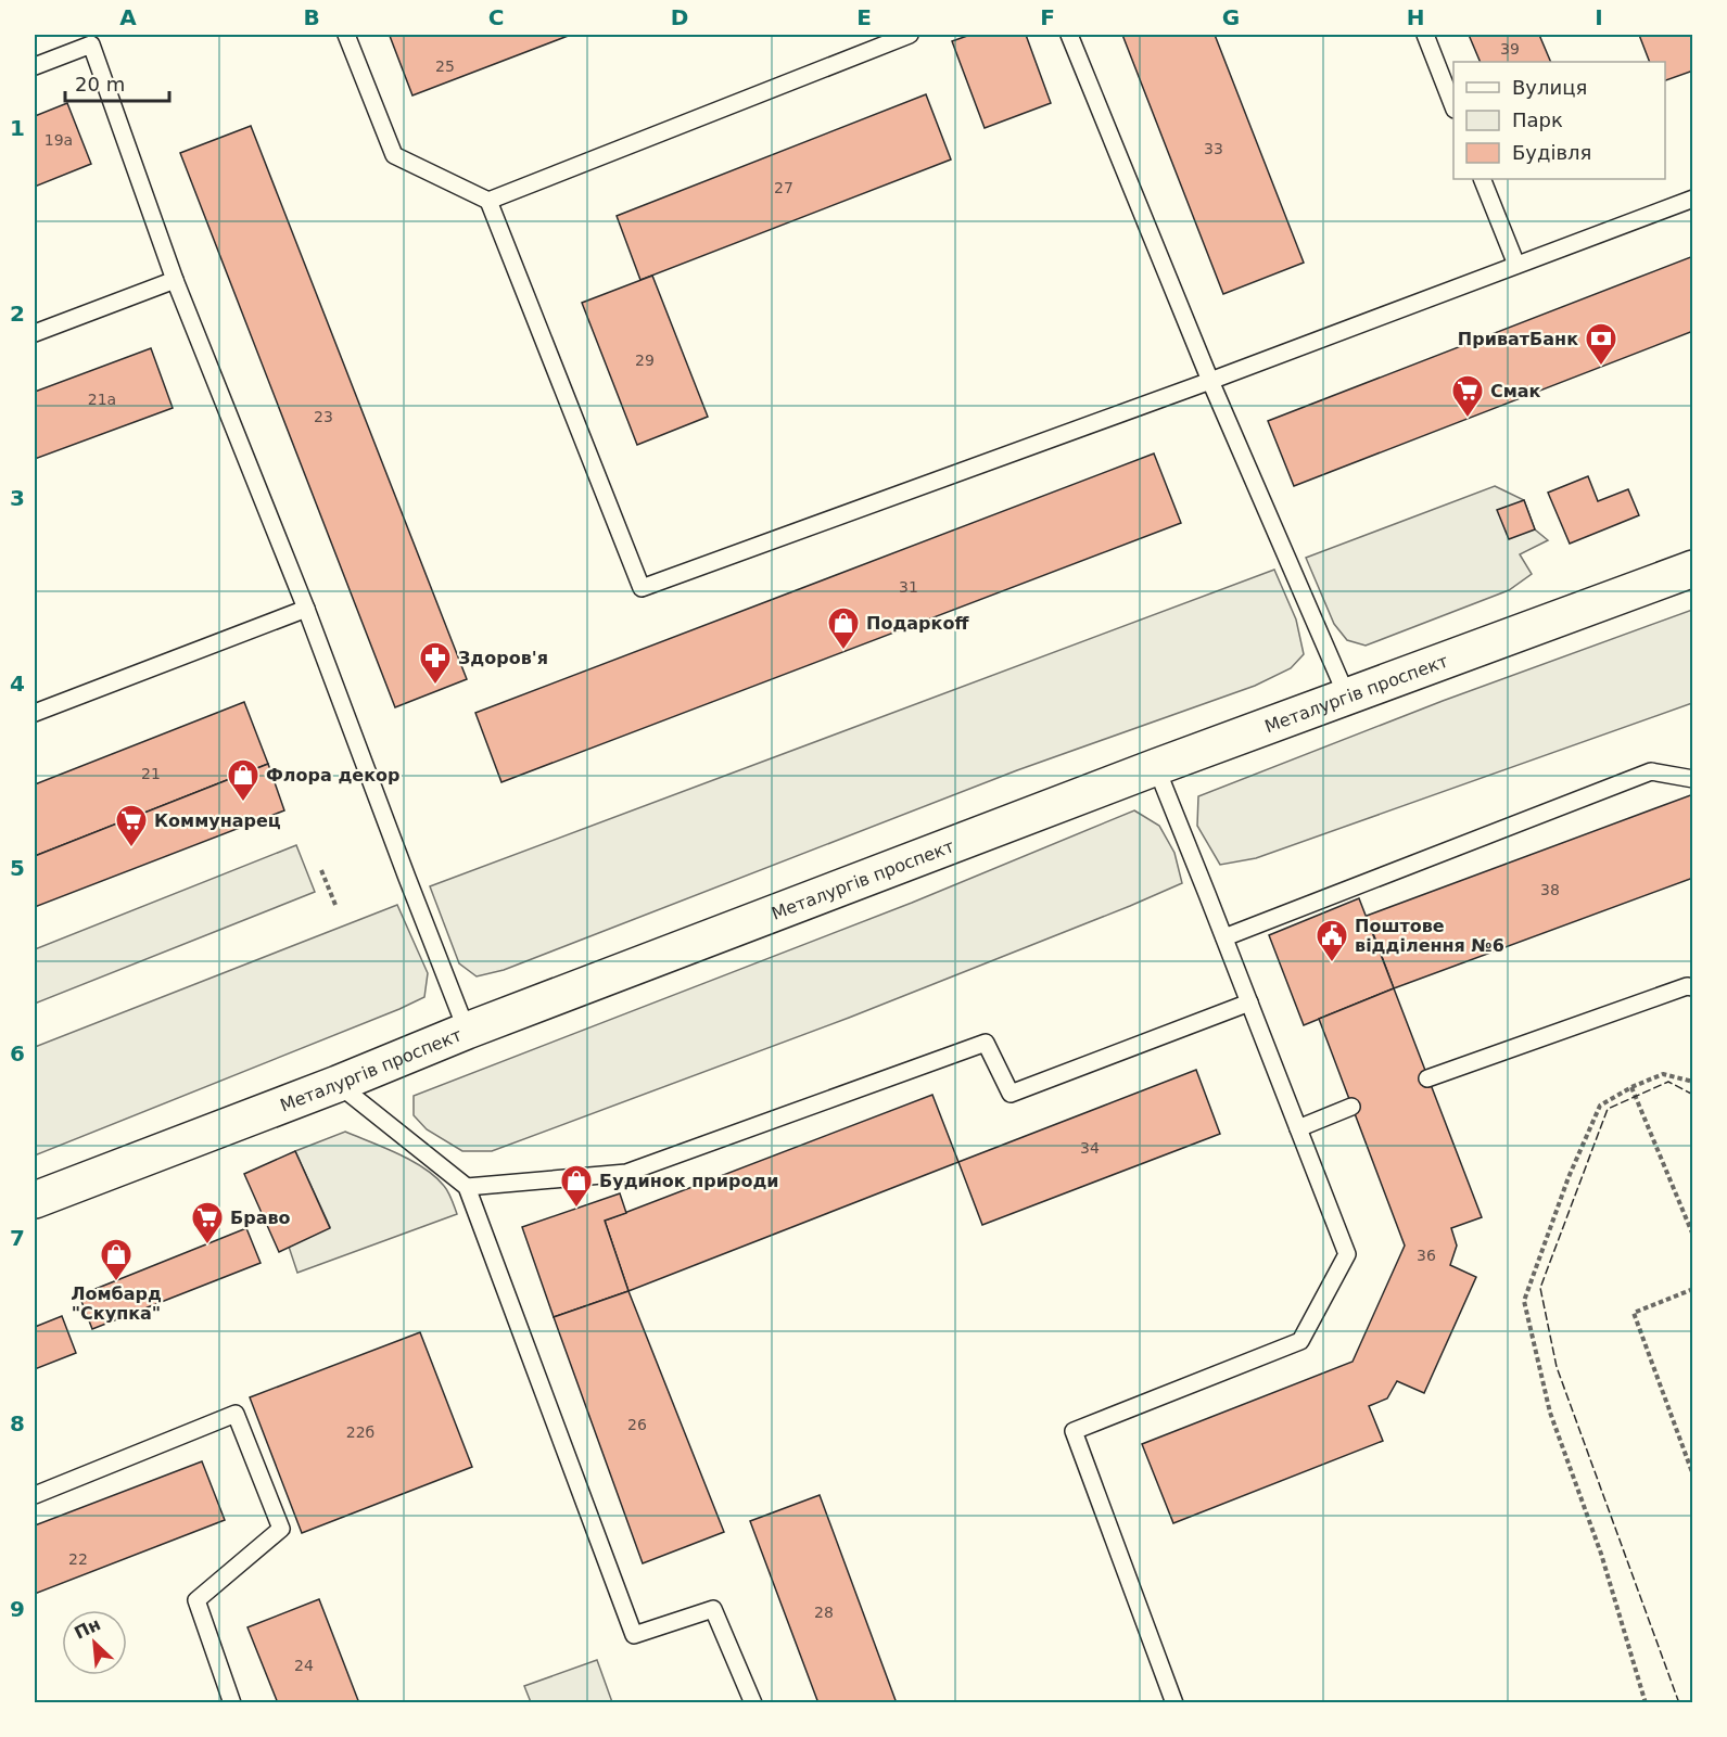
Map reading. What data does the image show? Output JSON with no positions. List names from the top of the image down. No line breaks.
{"streets":{"street":["Металургів проспект"]},"places":{"bank":["ПриватБанк"],"supermarket":["Смак","Коммунарец","Браво"],"shop":["Подаркоff","Флора декор","Будинок природи","Ломбард \"Скупка\""],"pharmacy":["Здоров'я"],"public building":["Поштове відділення №6"]},"house_numbers":["39","25","19а","33","27","29","21а","23","31","21","38","34","36","26","22б","22","28","24"],"legend":["Вулиця","Парк","Будівля"],"scale_bar":"20 m","north":"top left","grid":{"columns":["A","B","C","D","E","F","G","H","I"],"rows":["1","2","3","4","5","6","7","8","9"]}}
